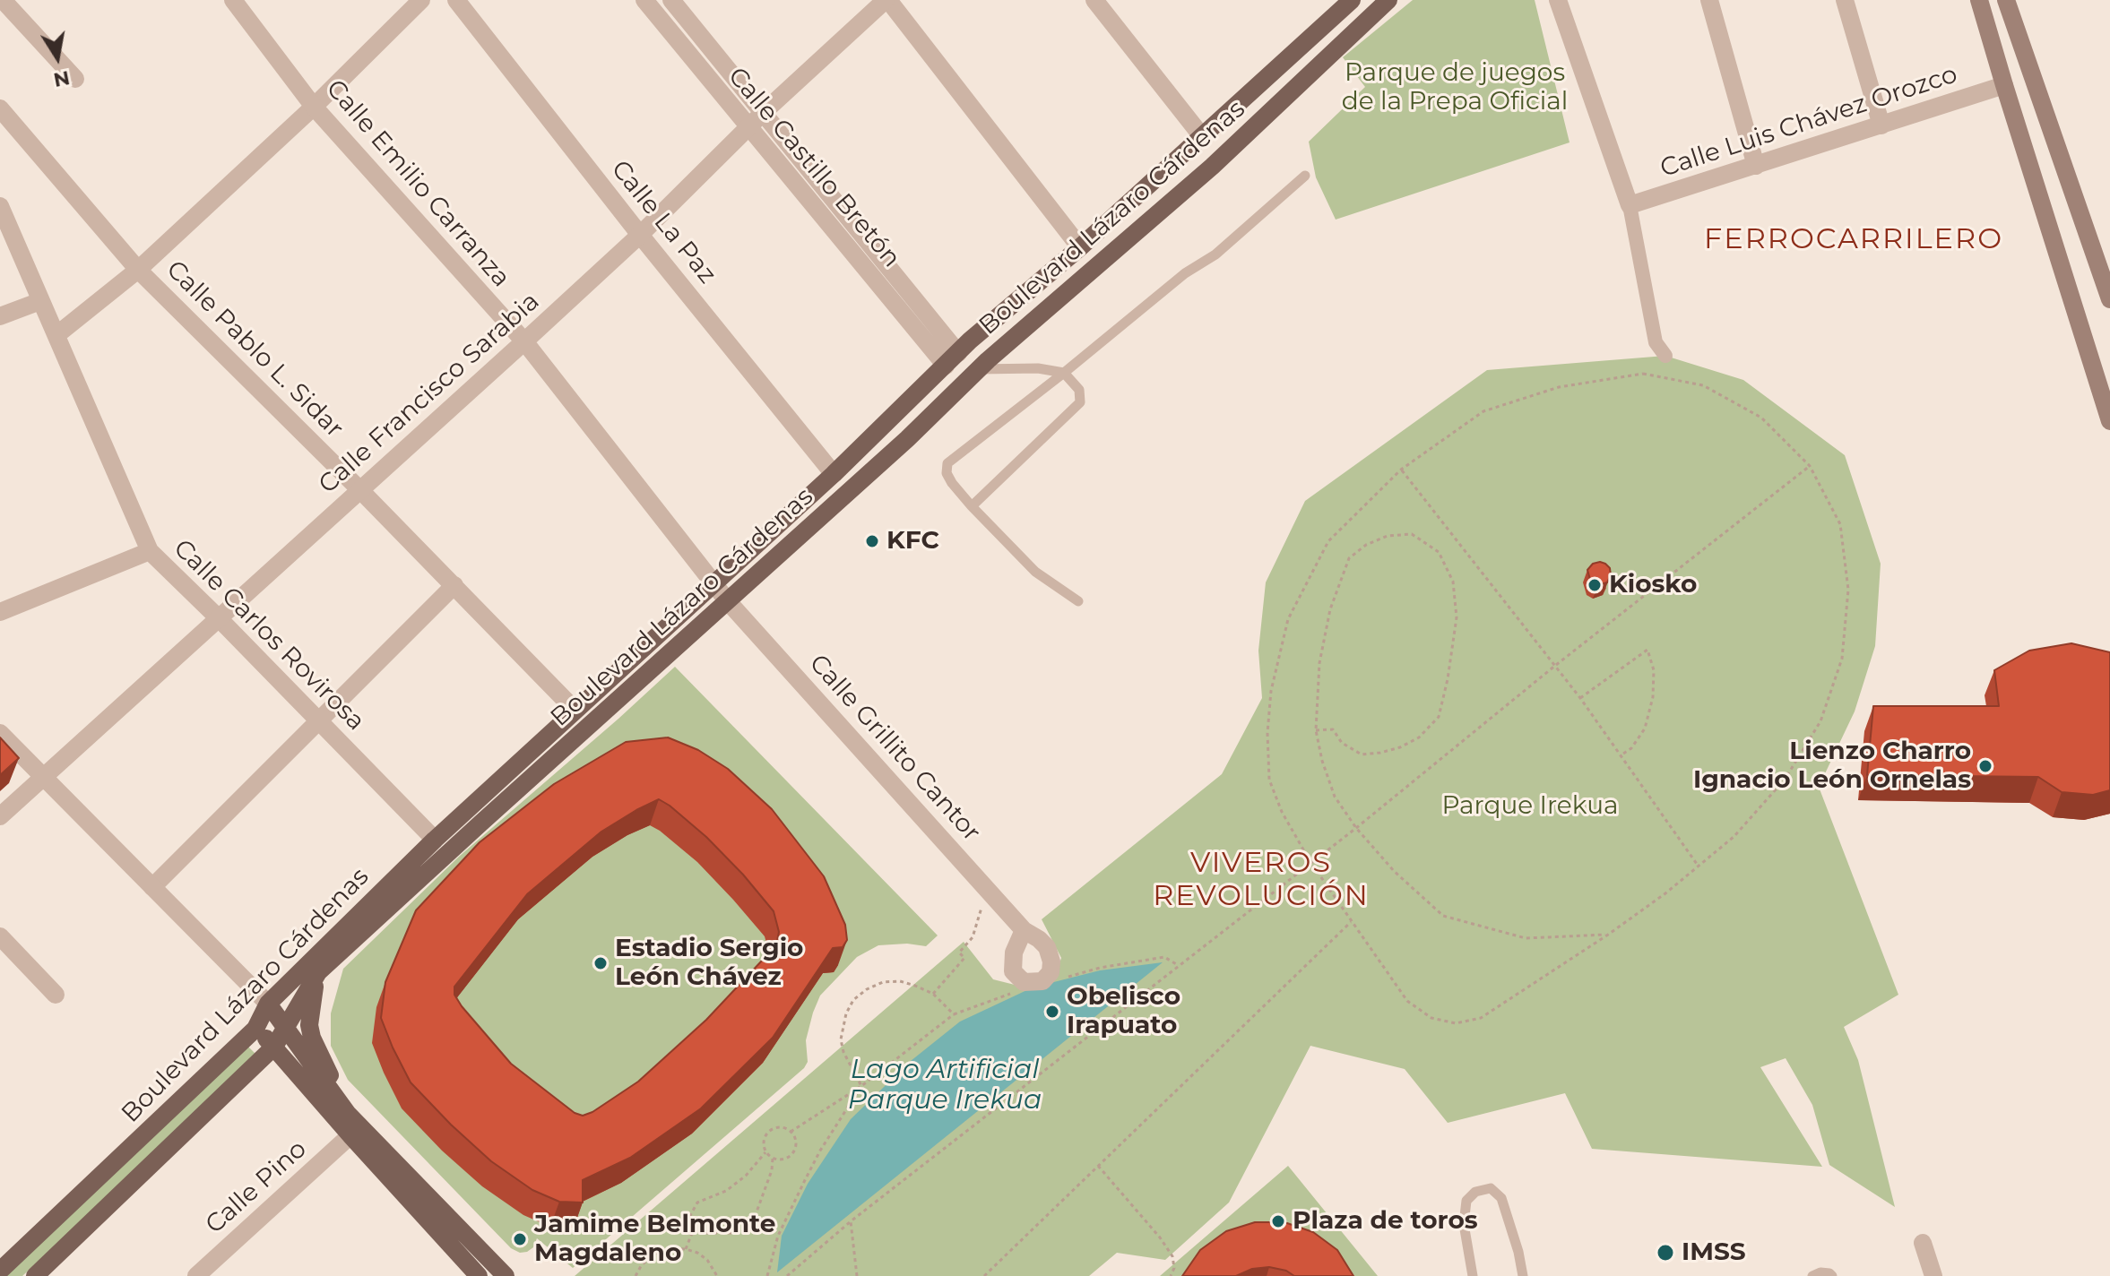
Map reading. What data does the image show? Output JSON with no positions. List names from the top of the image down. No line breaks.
{"streets":{"main road":["Boulevard Lázaro Cárdenas"],"street":["Calle Luis Chávez Orozco","Calle Castillo Bretón","Calle Emilio Carranza","Calle La Paz","Calle Pablo L. Sidar","Calle Francisco Sarabia","Calle Carlos Rovirosa","Calle Grillito Cantor","Calle Pino"]},"crossings":[["Calle Castillo Bretón","Boulevard Lázaro Cárdenas"],["Calle Castillo Bretón","Calle Francisco Sarabia"],["Calle Emilio Carranza","Boulevard Lázaro Cárdenas"],["Calle Emilio Carranza","Calle Francisco Sarabia"],["Calle Emilio Carranza","Calle Grillito Cantor"],["Boulevard Lázaro Cárdenas","Calle La Paz"],["Boulevard Lázaro Cárdenas","Calle Pablo L. Sidar"],["Boulevard Lázaro Cárdenas","Calle Carlos Rovirosa"],["Boulevard Lázaro Cárdenas","Calle Grillito Cantor"],["Calle La Paz","Calle Francisco Sarabia"],["Calle Pablo L. Sidar","Calle Francisco Sarabia"],["Calle Francisco Sarabia","Calle Carlos Rovirosa"]],"districts":["FERROCARRILERO","VIVEROS REVOLUCIÓN"],"water":["Lago Artificial Parque Irekua"],"parks":["Parque de juegos de la Prepa Oficial","Parque Irekua"],"places":["KFC","Kiosko","Lienzo Charro Ignacio León Ornelas","Estadio Sergio León Chávez","Obelisco Irapuato","Plaza de toros","Jamime Belmonte Magdaleno","IMSS"],"north":"bottom"}
